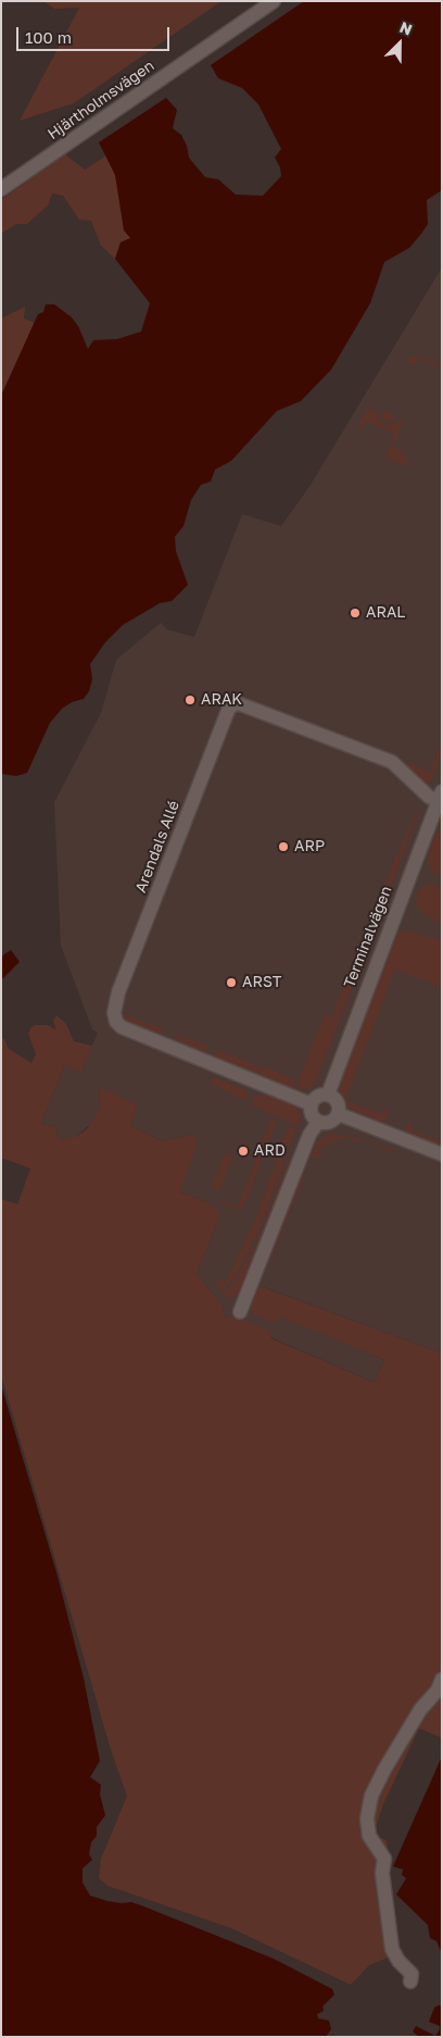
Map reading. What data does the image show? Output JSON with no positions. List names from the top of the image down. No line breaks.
{"streets":{"street":["Hjärtholmsvägen","Arendals Allé","Terminalvägen"]},"crossings":[["Arendals Allé","Terminalvägen"]],"places":["ARAL","ARAK","ARP","ARST","ARD"],"scale_bar":"100 m","north":"top right"}
